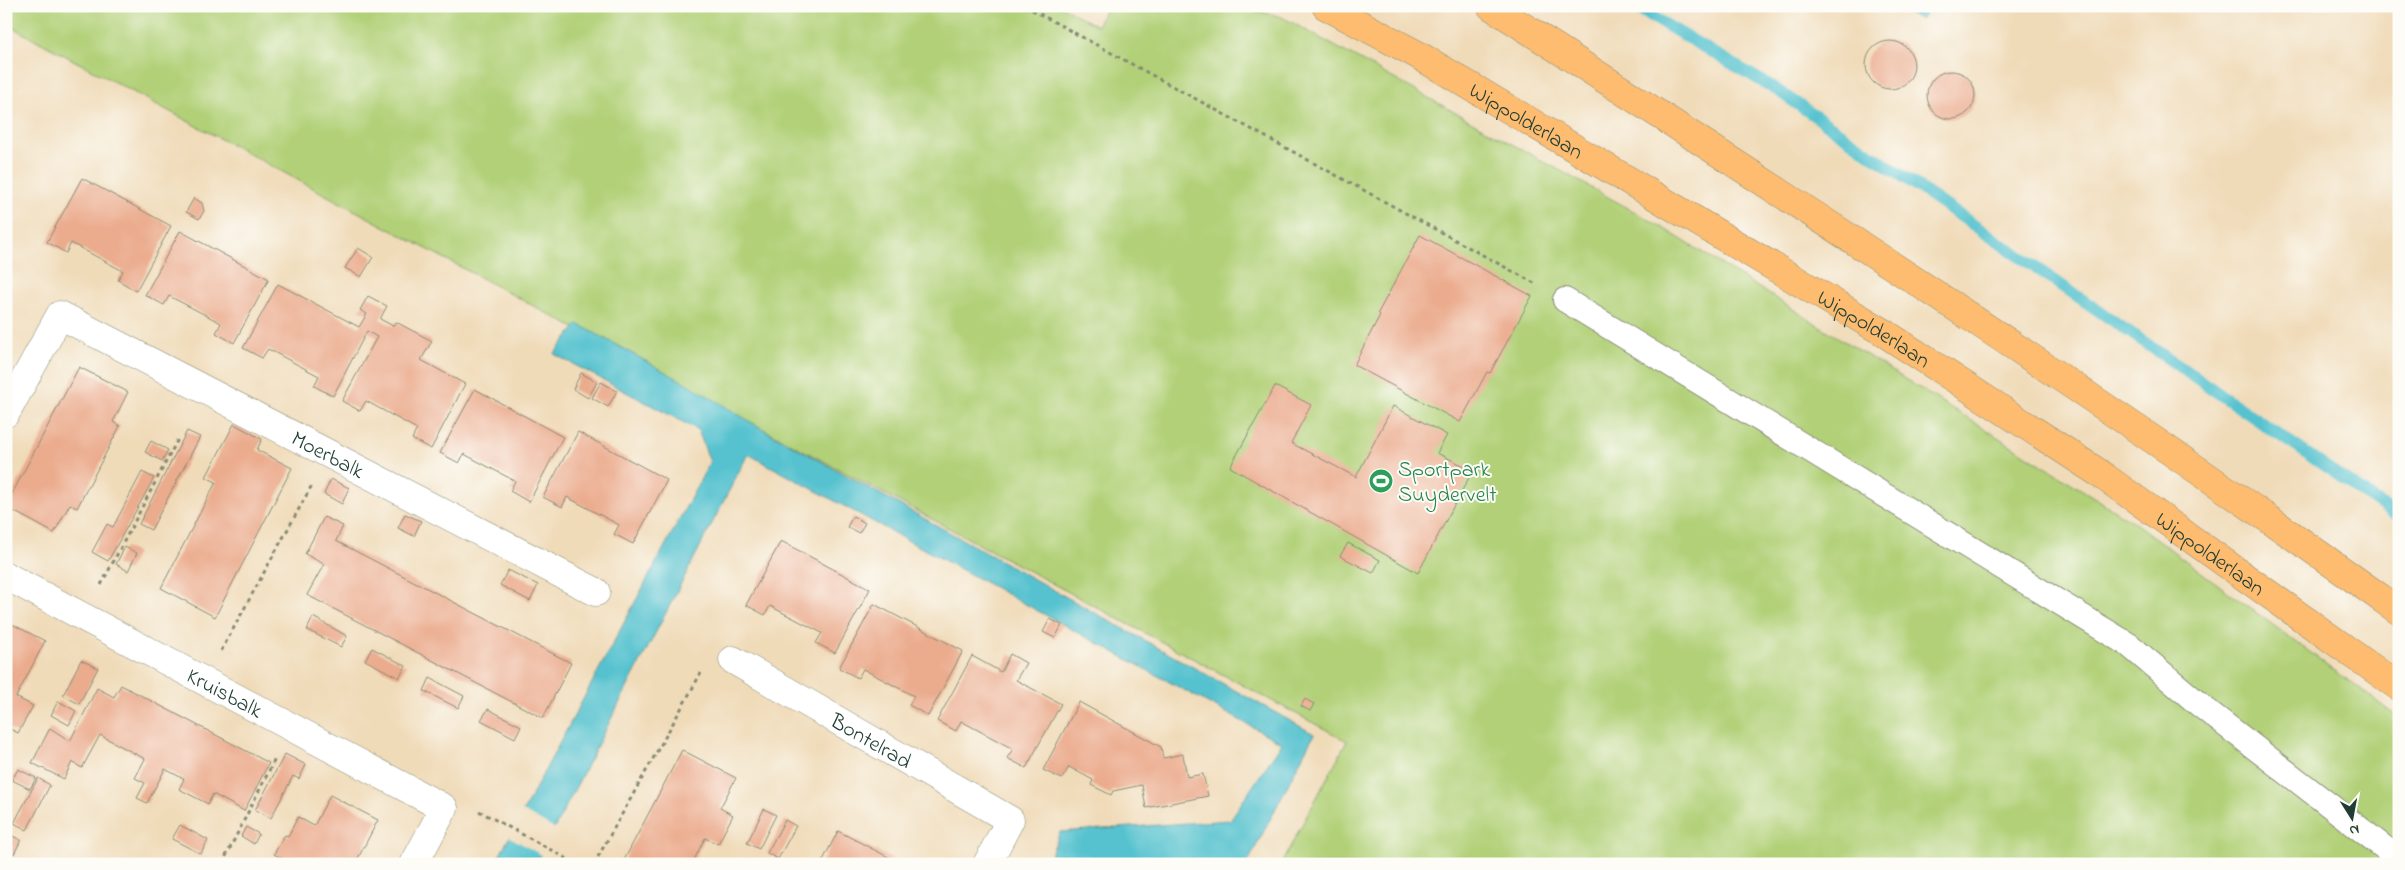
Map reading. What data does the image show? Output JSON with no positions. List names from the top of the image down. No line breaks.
{"streets":{"main road":["Wippolderlaan"],"street":["Moerbalk","Kruisbalk","Bontelrad"]},"places":{"sports":["Sportpark Suydervelt"]},"north":"bottom"}
